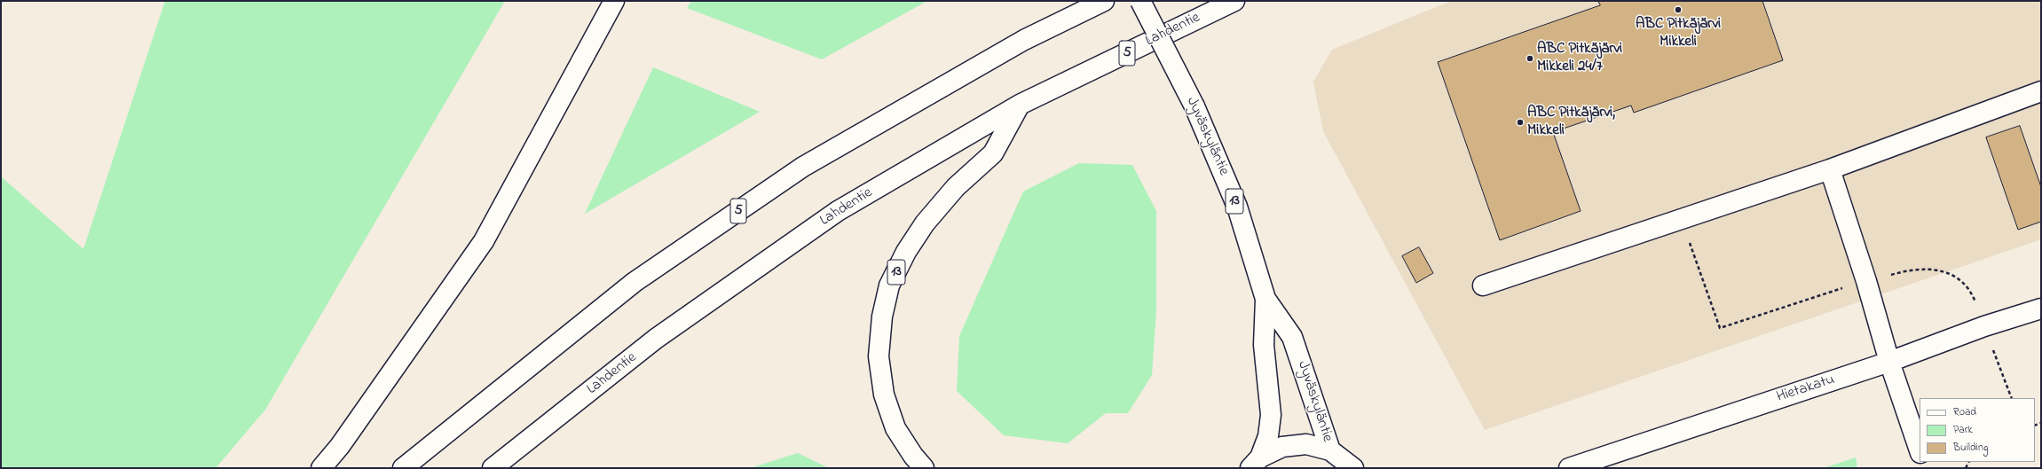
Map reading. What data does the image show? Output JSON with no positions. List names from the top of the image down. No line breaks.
{"streets":{"main road":["Lahdentie","5","Jyväskyläntie","13","Hietakatu"]},"crossings":[["Lahdentie","13"]],"places":["ABC Pitkäjärvi Mikkeli","ABC Pitkäjärvi Mikkeli 24/7","ABC Pitkäjärvi, Mikkeli"],"legend":["Road","Park","Building"]}
